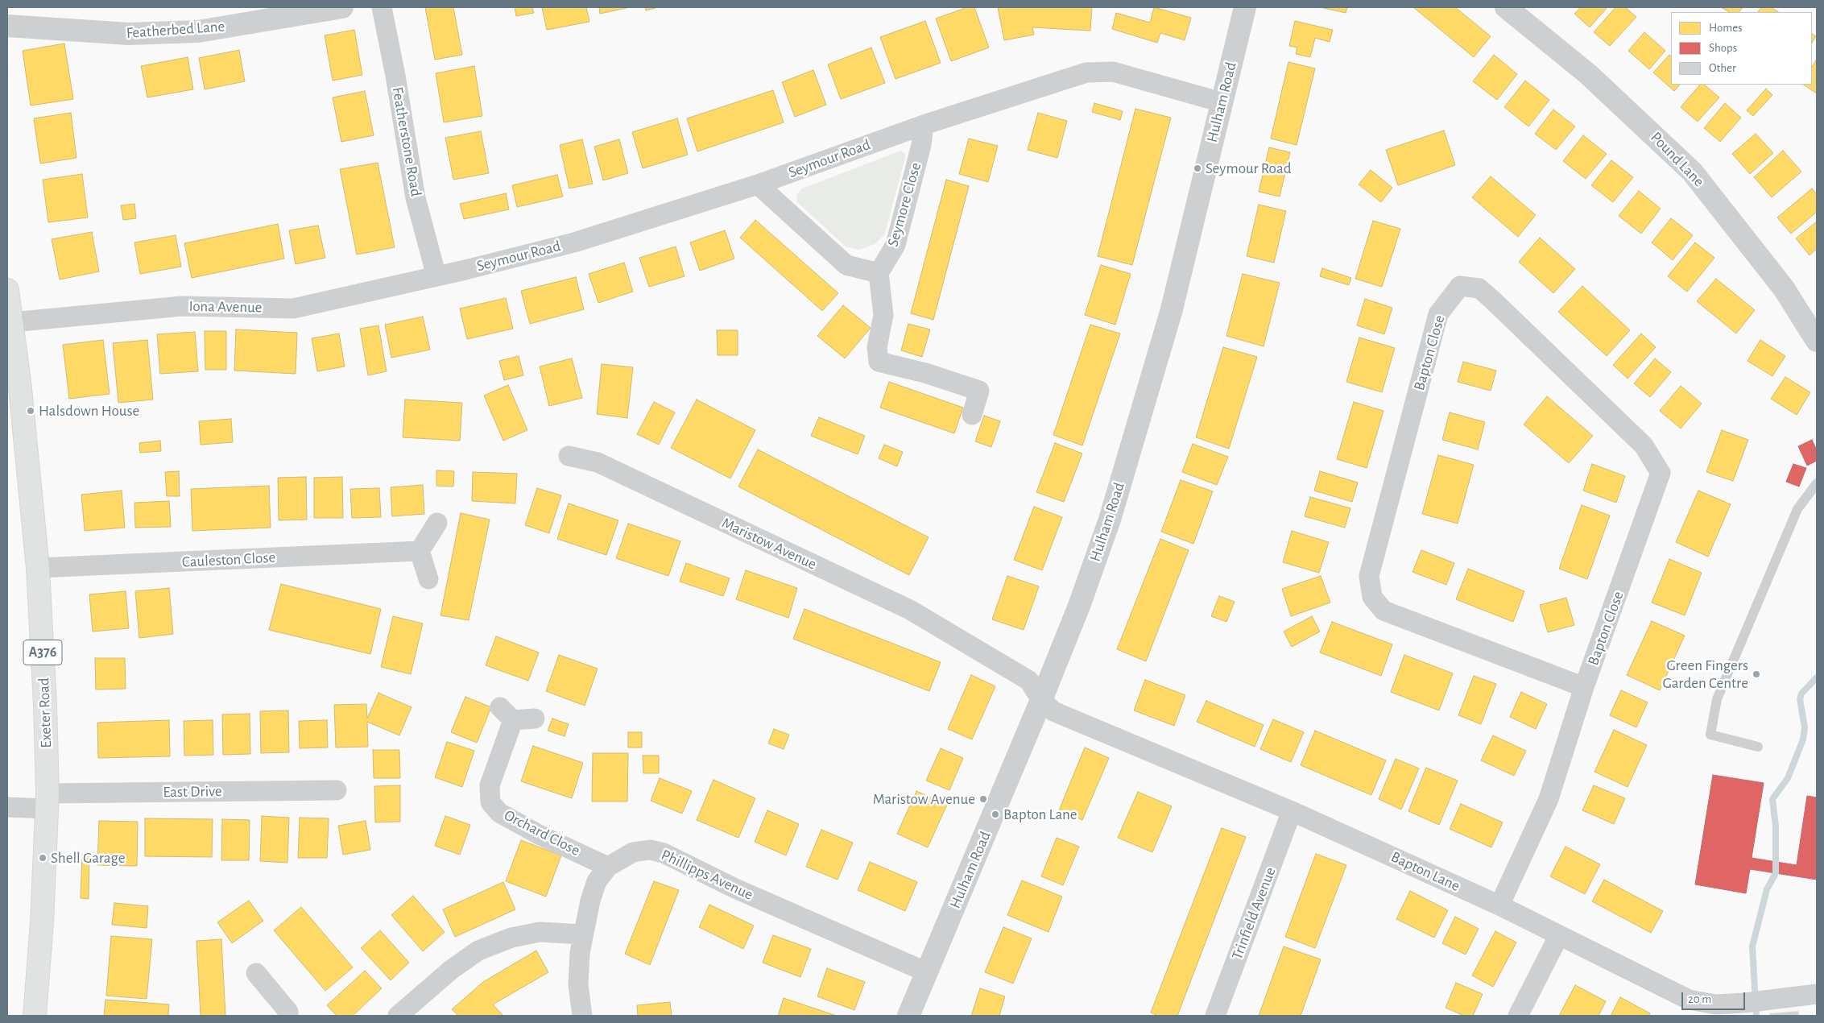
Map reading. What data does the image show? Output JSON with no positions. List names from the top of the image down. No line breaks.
{"streets":{"highway":["A376","Exeter Road"],"street":["Featherbed Lane","Hulham Road","Featherstone Road","Seymour Road","Pound Lane","Seymore Close","Iona Avenue","Bapton Close","Maristow Avenue","Cauleston Close","East Drive","Orchard Close","Bapton Lane","Phillipps Avenue","Trinfield Avenue"]},"crossings":[["Hulham Road","Seymour Road"],["Hulham Road","Maristow Avenue"],["Hulham Road","Bapton Lane"],["Hulham Road","Phillipps Avenue"],["Featherstone Road","Seymour Road"],["Featherstone Road","Iona Avenue"],["Seymour Road","Seymore Close"],["Seymour Road","Iona Avenue"],["Iona Avenue","Exeter Road"],["Bapton Close","Bapton Lane"],["Maristow Avenue","Bapton Lane"],["Cauleston Close","Exeter Road"],["Exeter Road","East Drive"],["Orchard Close","Phillipps Avenue"],["Bapton Lane","Trinfield Avenue"]],"places":["Seymour Road","Halsdown House","Green Fingers Garden Centre","Maristow Avenue","Bapton Lane","Shell Garage"],"legend":["Homes","Shops","Other"],"scale_bar":"20 m"}
